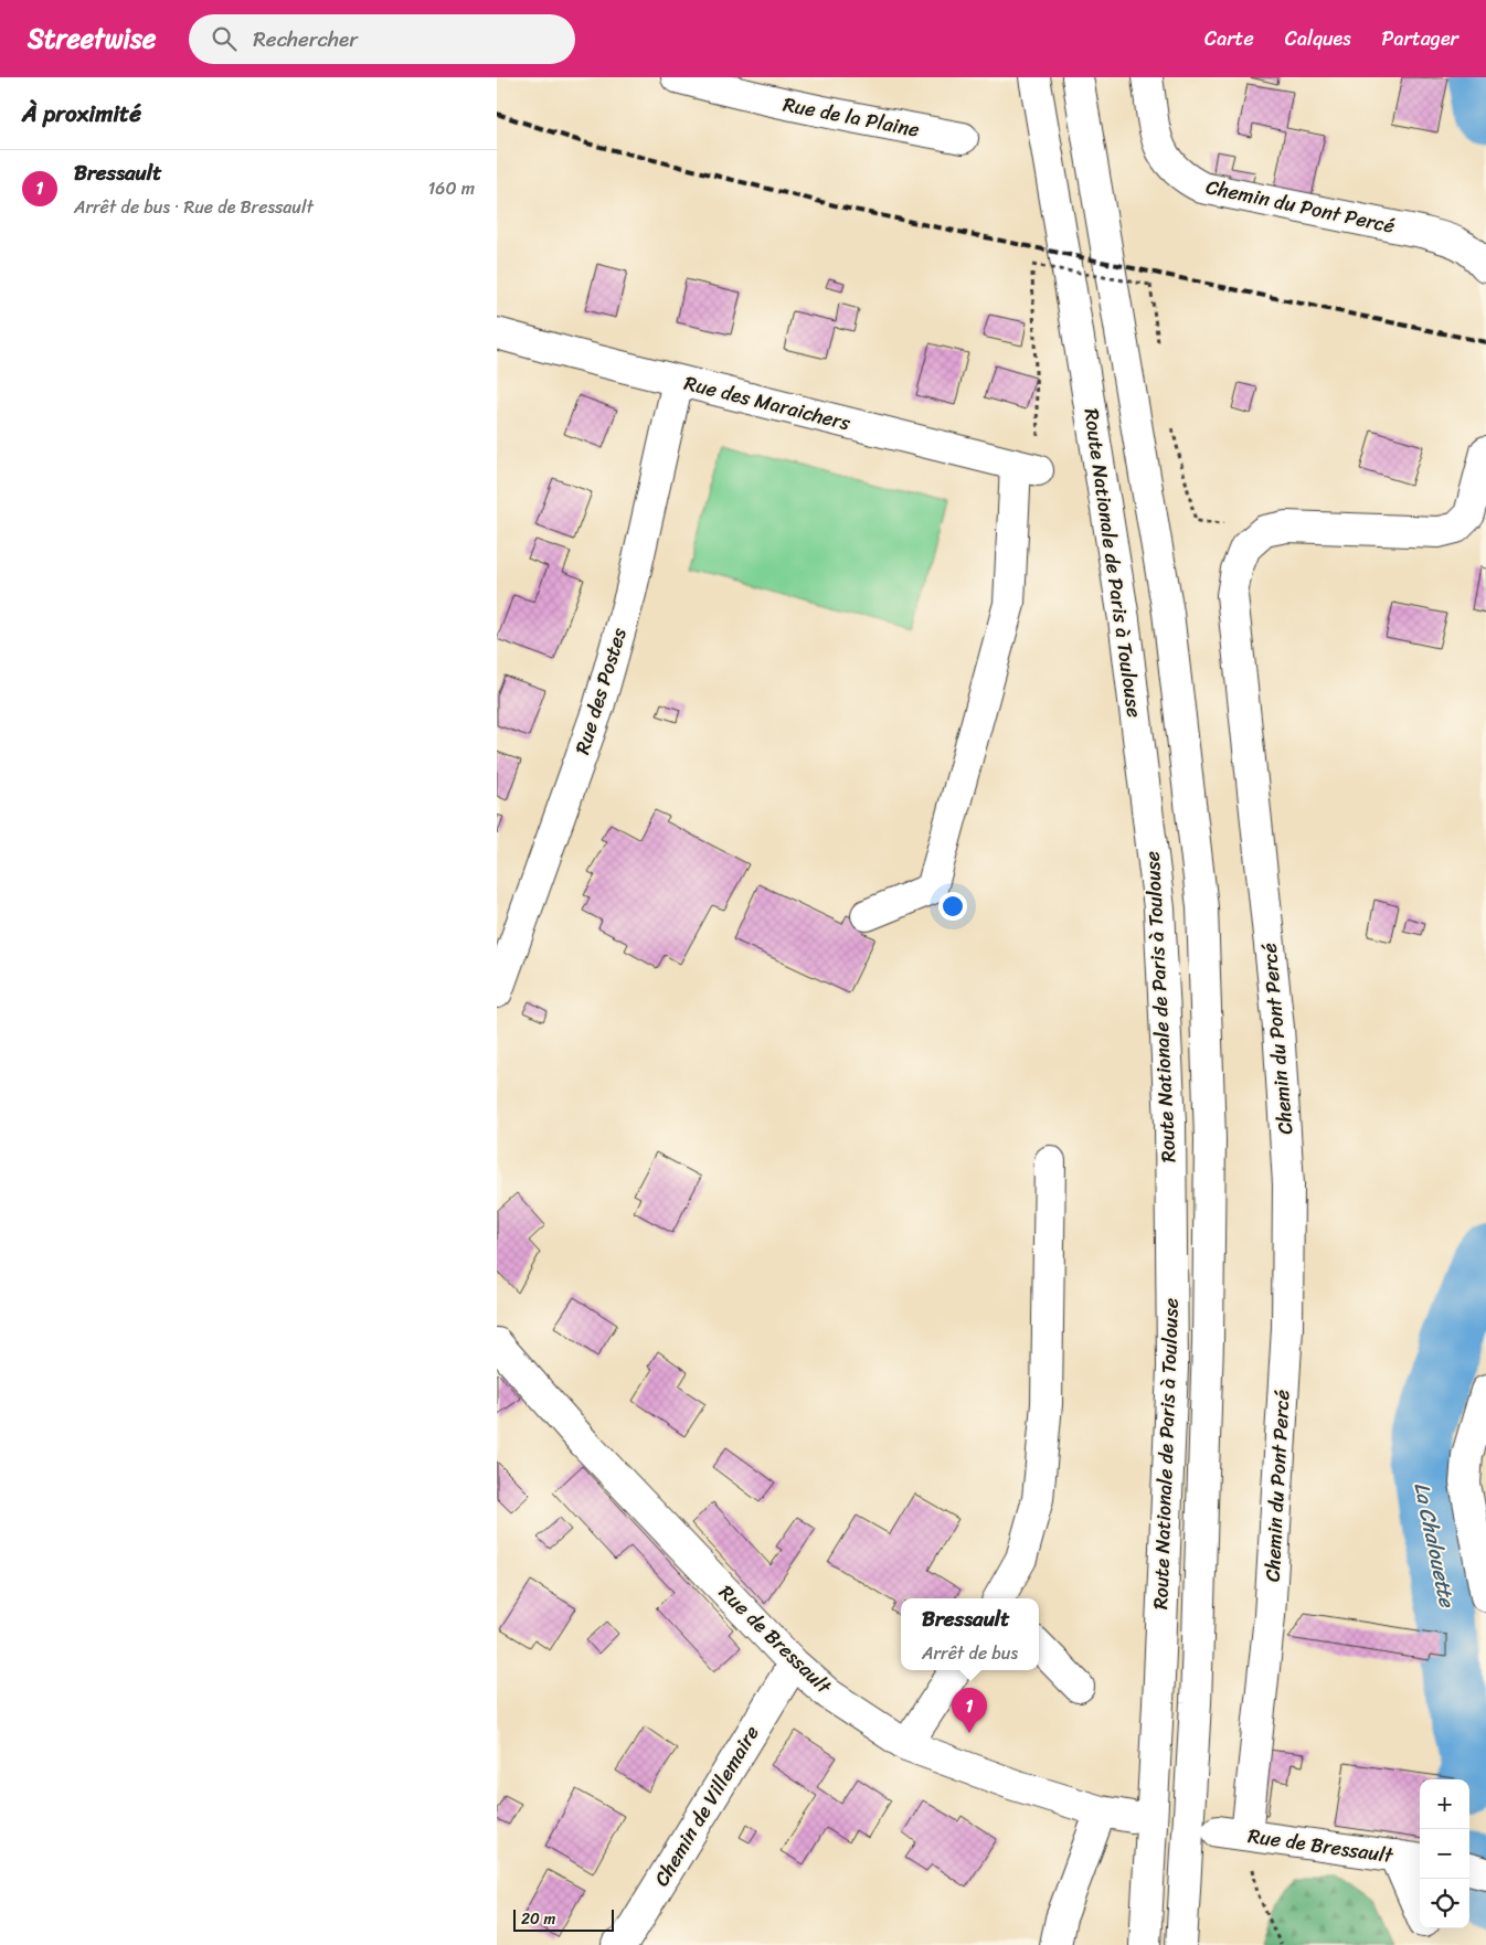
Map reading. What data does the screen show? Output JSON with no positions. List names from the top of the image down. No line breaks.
{"streets":{"street":["Rue de la Plaine","Chemin du Pont Percé","Rue des Maraichers","Route Nationale de Paris à Toulouse","Rue des Postes","Rue de Bressault","Chemin de Villemaire"]},"crossings":[["Chemin du Pont Percé","Rue de Bressault"],["Rue des Maraichers","Rue des Postes"],["Rue de Bressault","Chemin de Villemaire"]],"water":["La Chalouette"],"scale_bar":"20 m","page":{"header":"Streetwise","search":"Rechercher","nav":["Carte","Calques","Partager"],"heading":"À proximité","list":[{"mark":"1","name":"Bressault","note":"Arrêt de bus · Rue de Bressault","value":"160 m"}],"popup":["Bressault","Arrêt de bus"],"pins":"1","map_buttons":["+","−"],"scale":"20 m"}}
